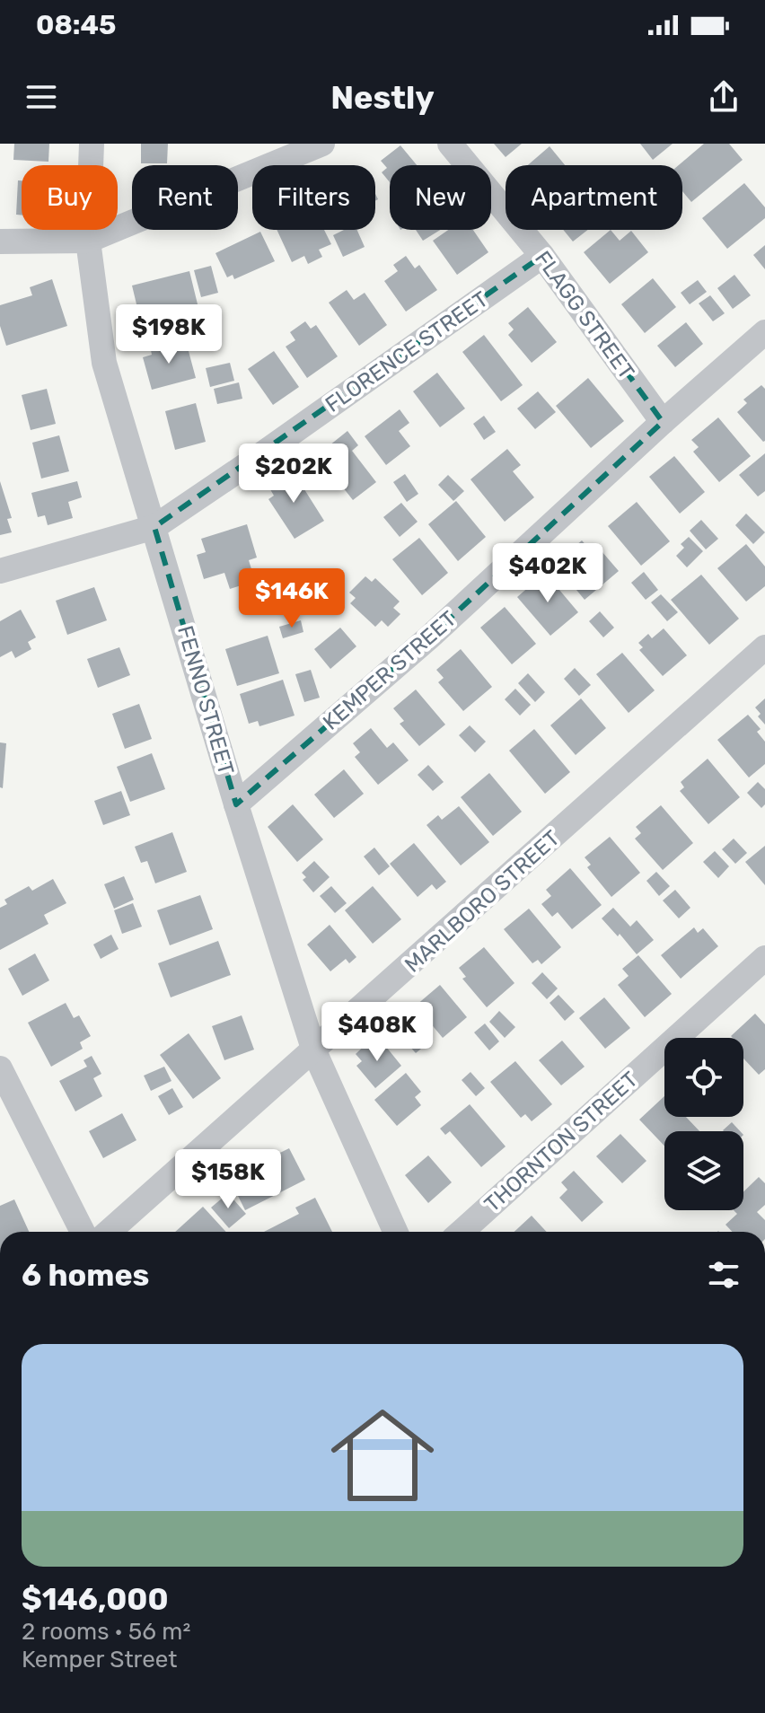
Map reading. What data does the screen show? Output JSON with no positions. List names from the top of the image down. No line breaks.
{"streets":{"street":["FLAGG STREET","FLORENCE STREET","KEMPER STREET","FENNO STREET","MARLBORO STREET","THORNTON STREET"]},"crossings":[["FLAGG STREET","FLORENCE STREET"],["FLAGG STREET","KEMPER STREET"],["FLORENCE STREET","FENNO STREET"],["KEMPER STREET","FENNO STREET"],["FENNO STREET","MARLBORO STREET"]],"page":{"status":"08:45","header":"Nestly","chip":["Buy","Rent","Filters","New","Apartment"],"price":["$198K","$202K","$402K","$146K","$408K","$158K"],"heading":"6 homes","list":[{"name":"$146,000","note":"2 rooms · 56 m² · Kemper Street"}]}}
